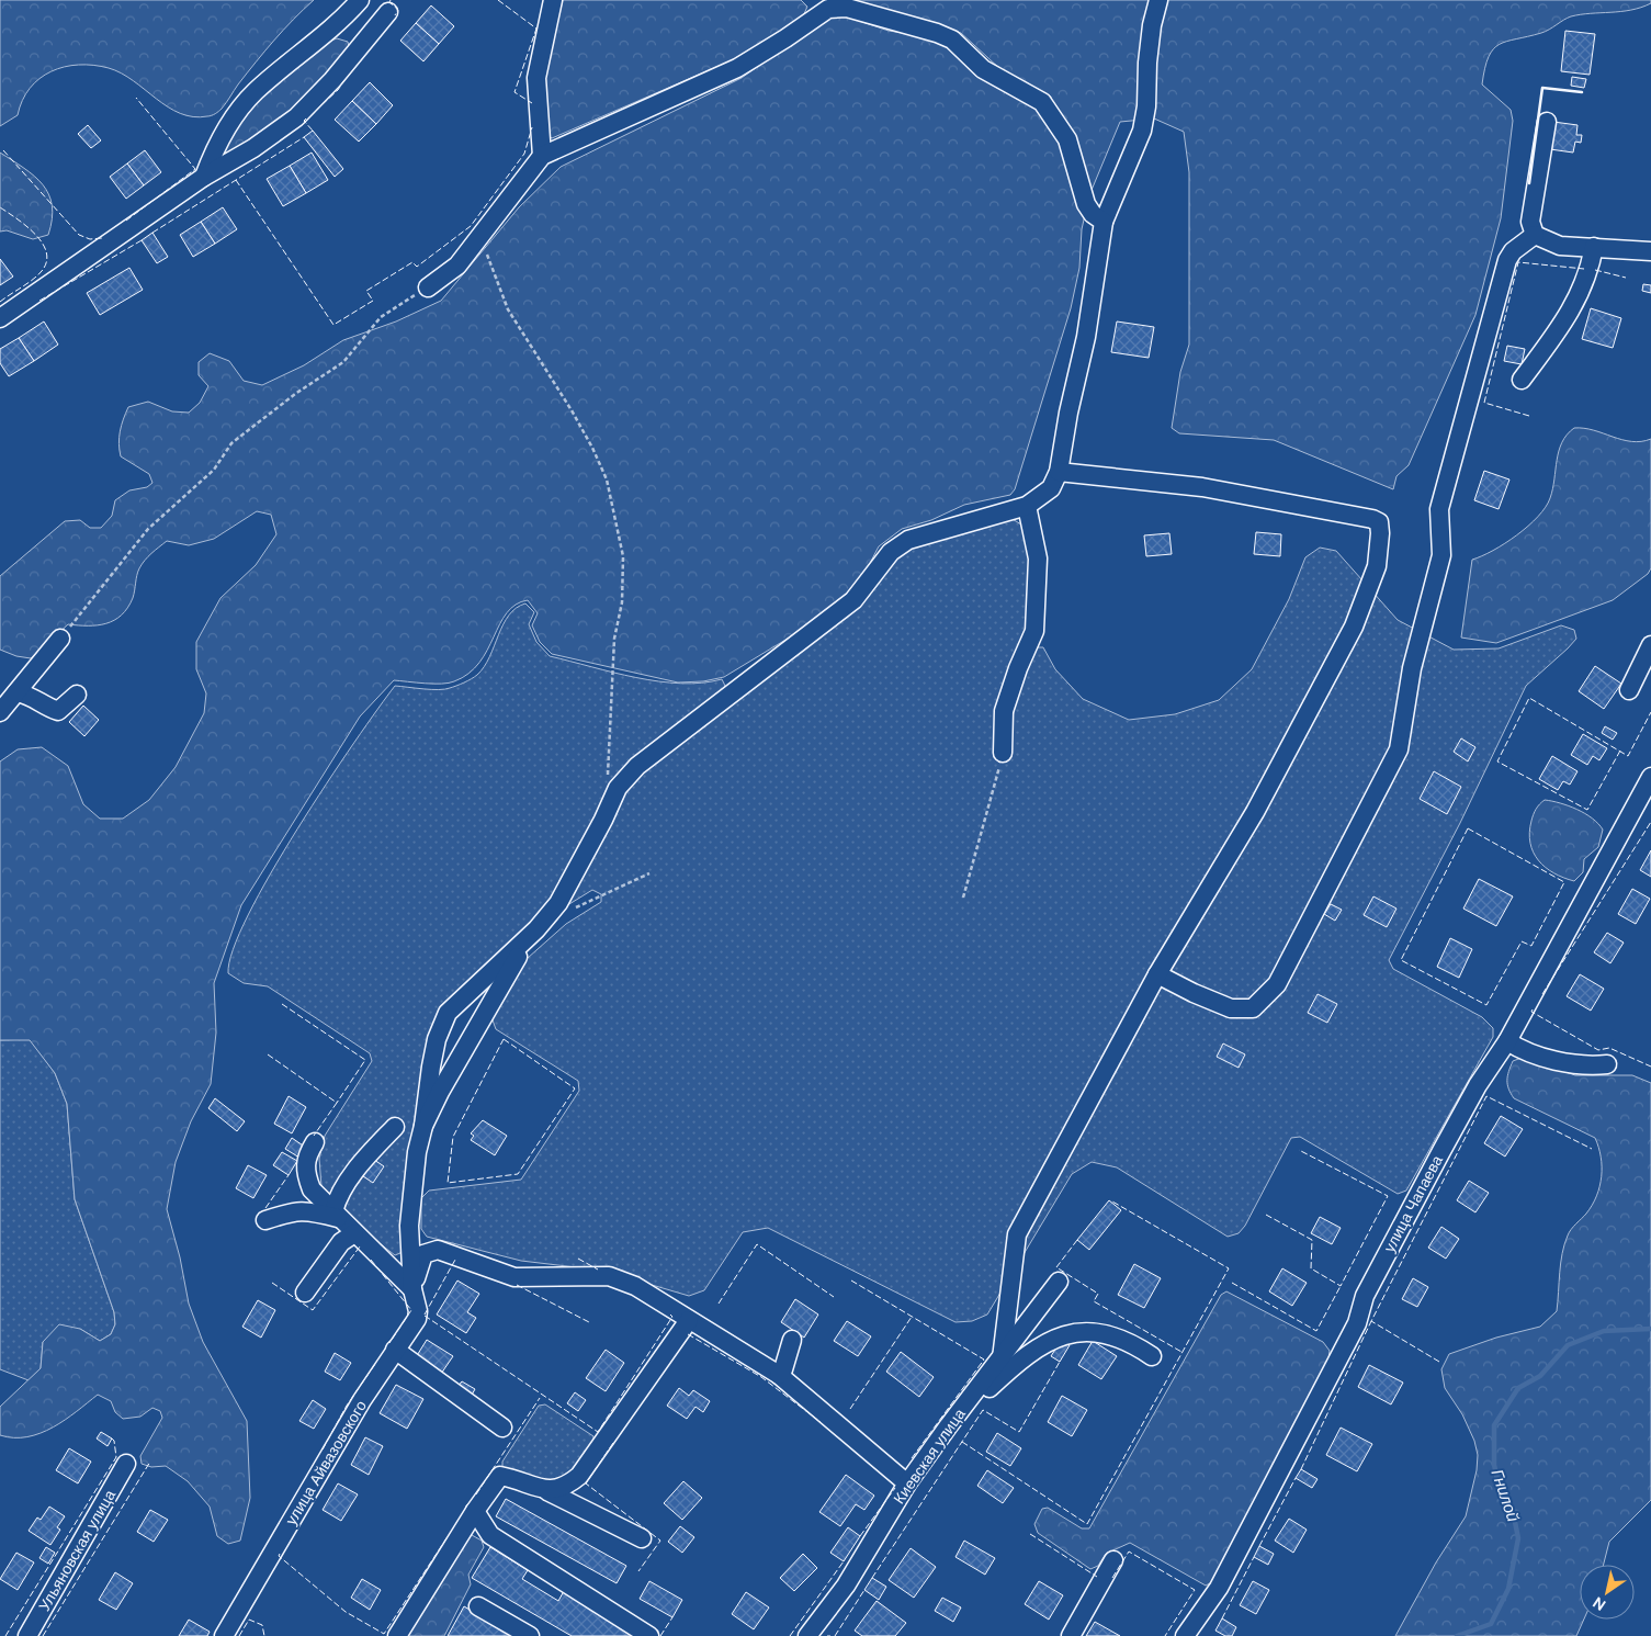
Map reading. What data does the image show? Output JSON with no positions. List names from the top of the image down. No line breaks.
{"streets":{"street":["улица Чапаева","Киевская улица","улица Айвазовского","Ульяновская улица"]},"water":["Гнилой"],"north":"bottom left"}
